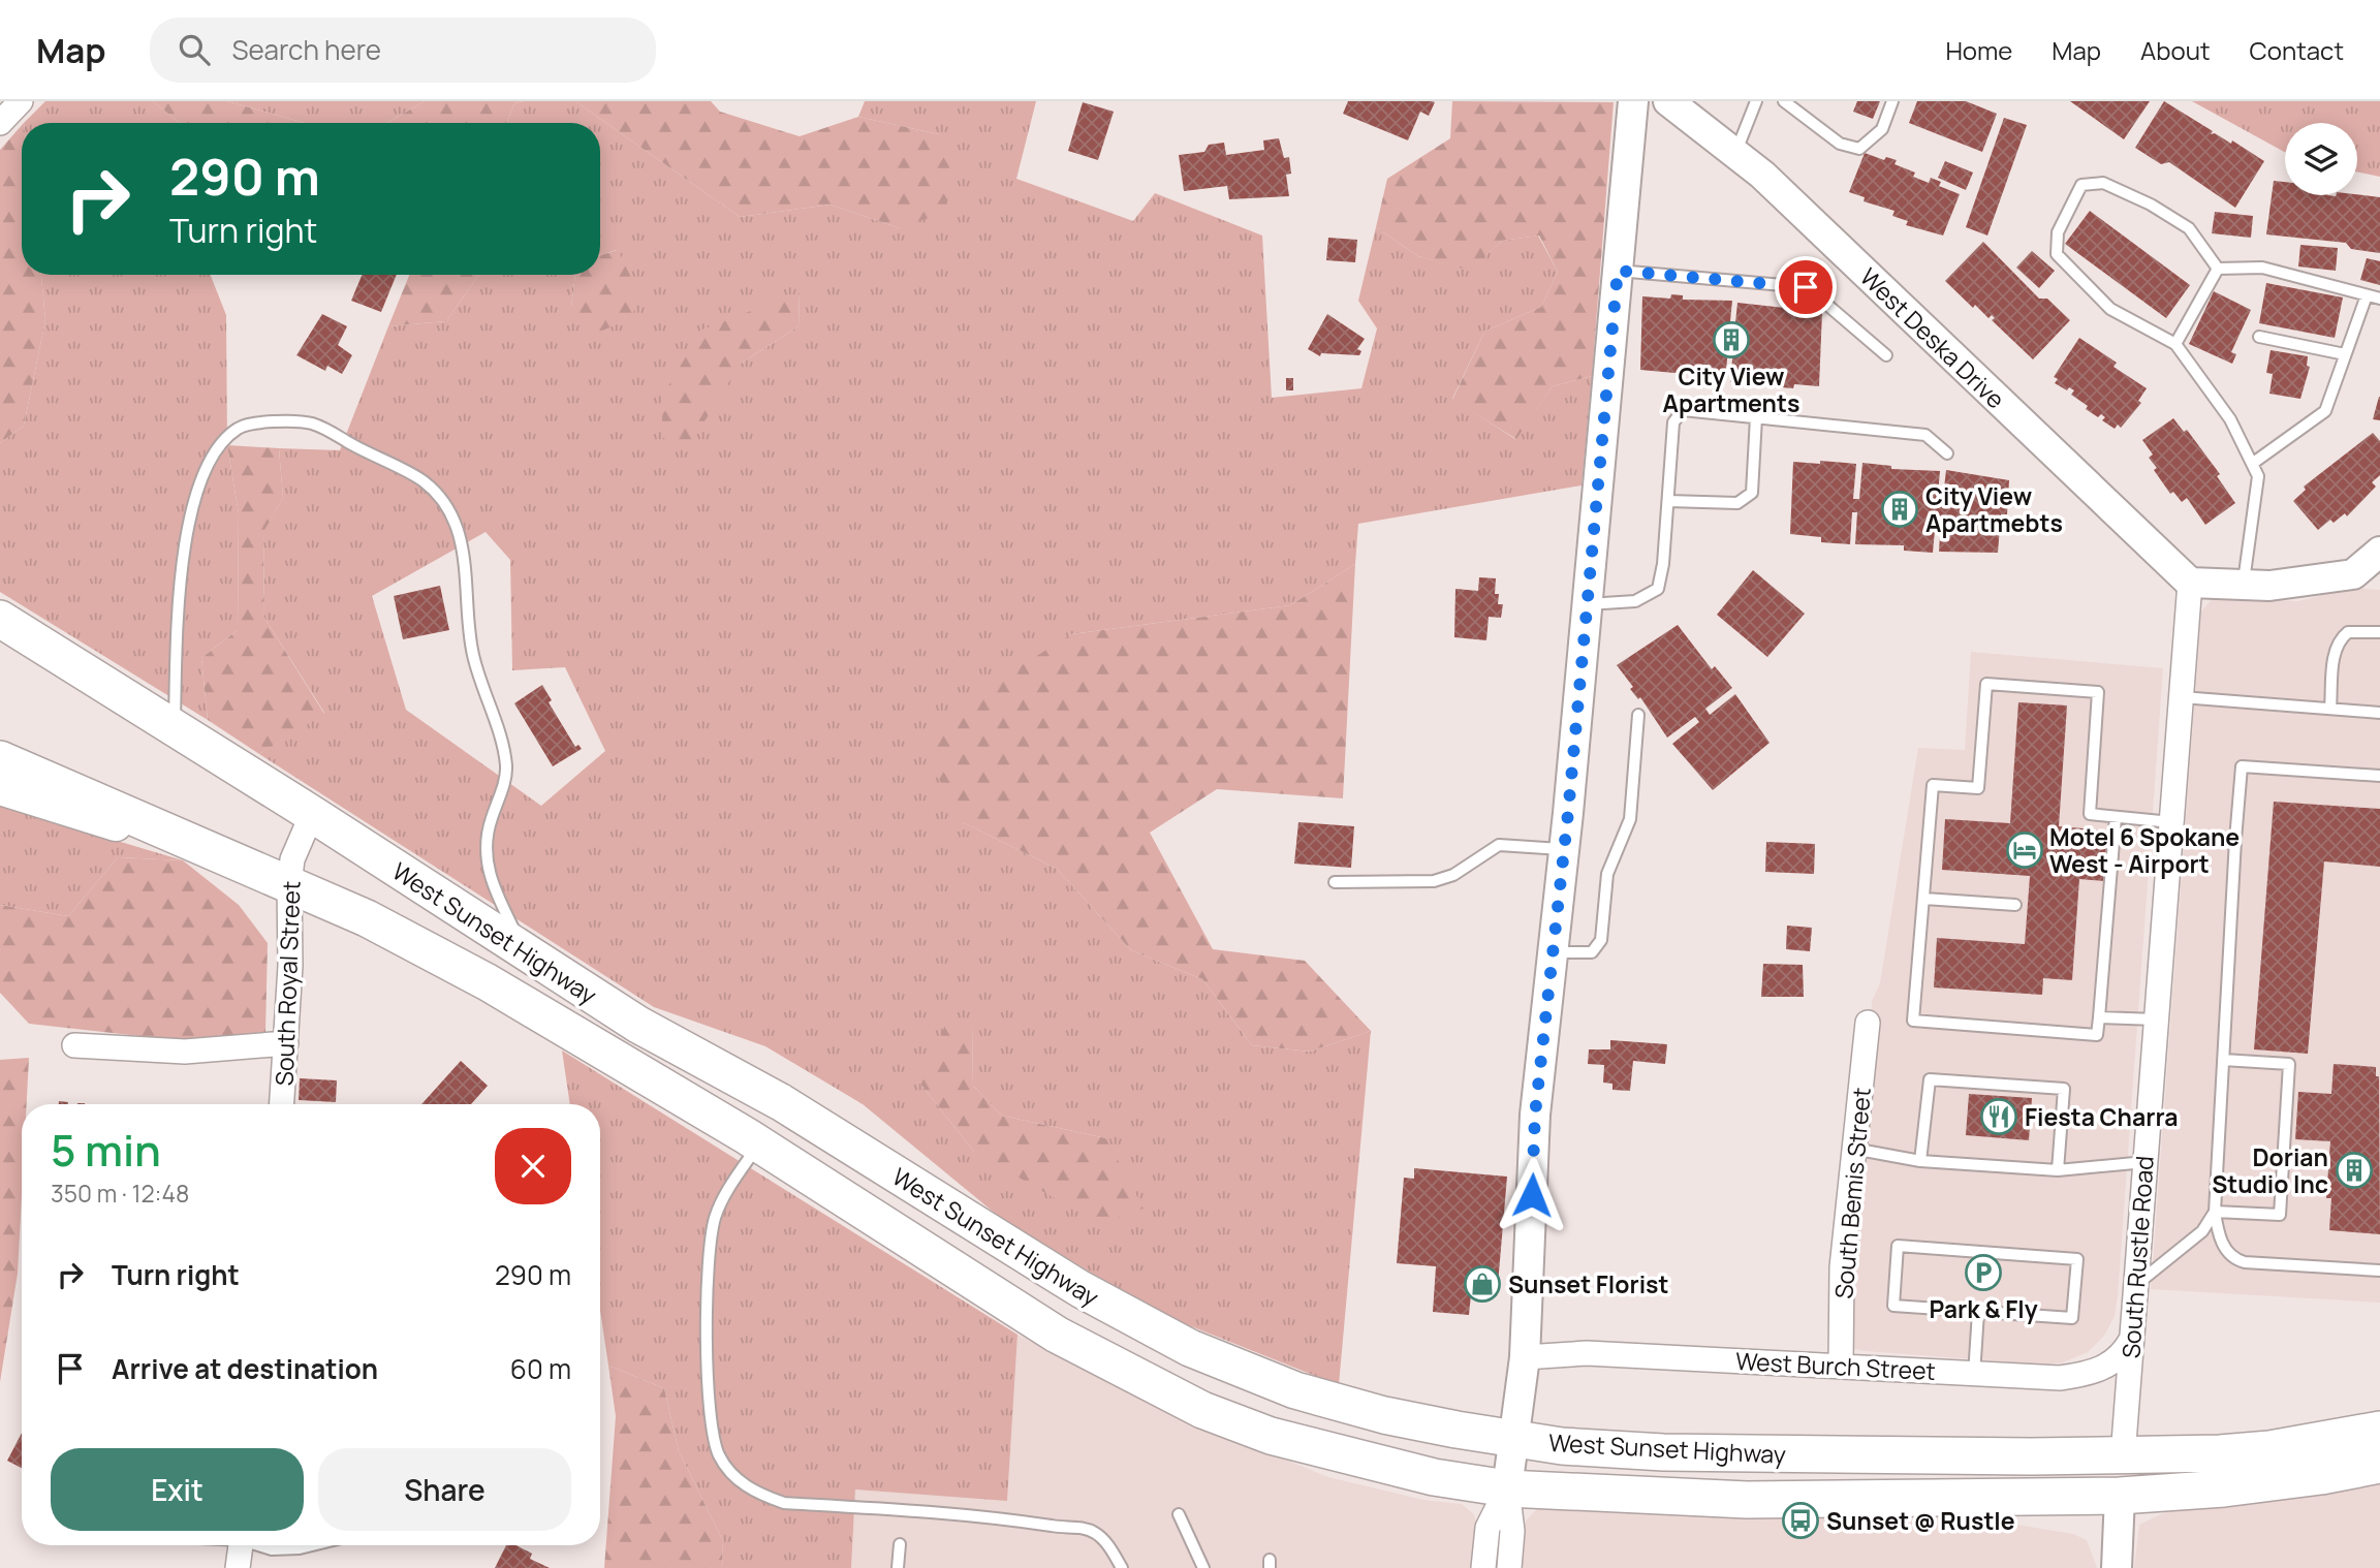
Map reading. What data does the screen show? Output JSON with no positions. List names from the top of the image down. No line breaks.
{"streets":{"main road":["West Sunset Highway"],"street":["West Deska Drive","South Royal Street","South Bemis Street","South Rustle Road","West Burch Street"]},"crossings":[["West Deska Drive","South Rustle Road"],["West Sunset Highway","South Royal Street"],["West Sunset Highway","South Rustle Road"],["South Bemis Street","West Burch Street"],["South Rustle Road","West Burch Street"]],"places":{"building":["City View Apartments","City View Apartmebts","Dorian Studio Inc"],"hotel":["Motel 6 Spokane West - Airport"],"restaurant":["Fiesta Charra"],"parking":["Park & Fly"],"shop":["Sunset Florist"],"bus stop":["Sunset @ Rustle"]},"page":{"header":"Map","search":"Search here","nav":["Home","Map","About","Contact"],"turn":["290 m","Turn right"],"heading":["5 min","350 m · 12:48"],"list":[{"name":"Turn right","value":"290 m"},{"name":"Arrive at destination","value":"60 m"}],"buttons":["Exit","Share"]}}
